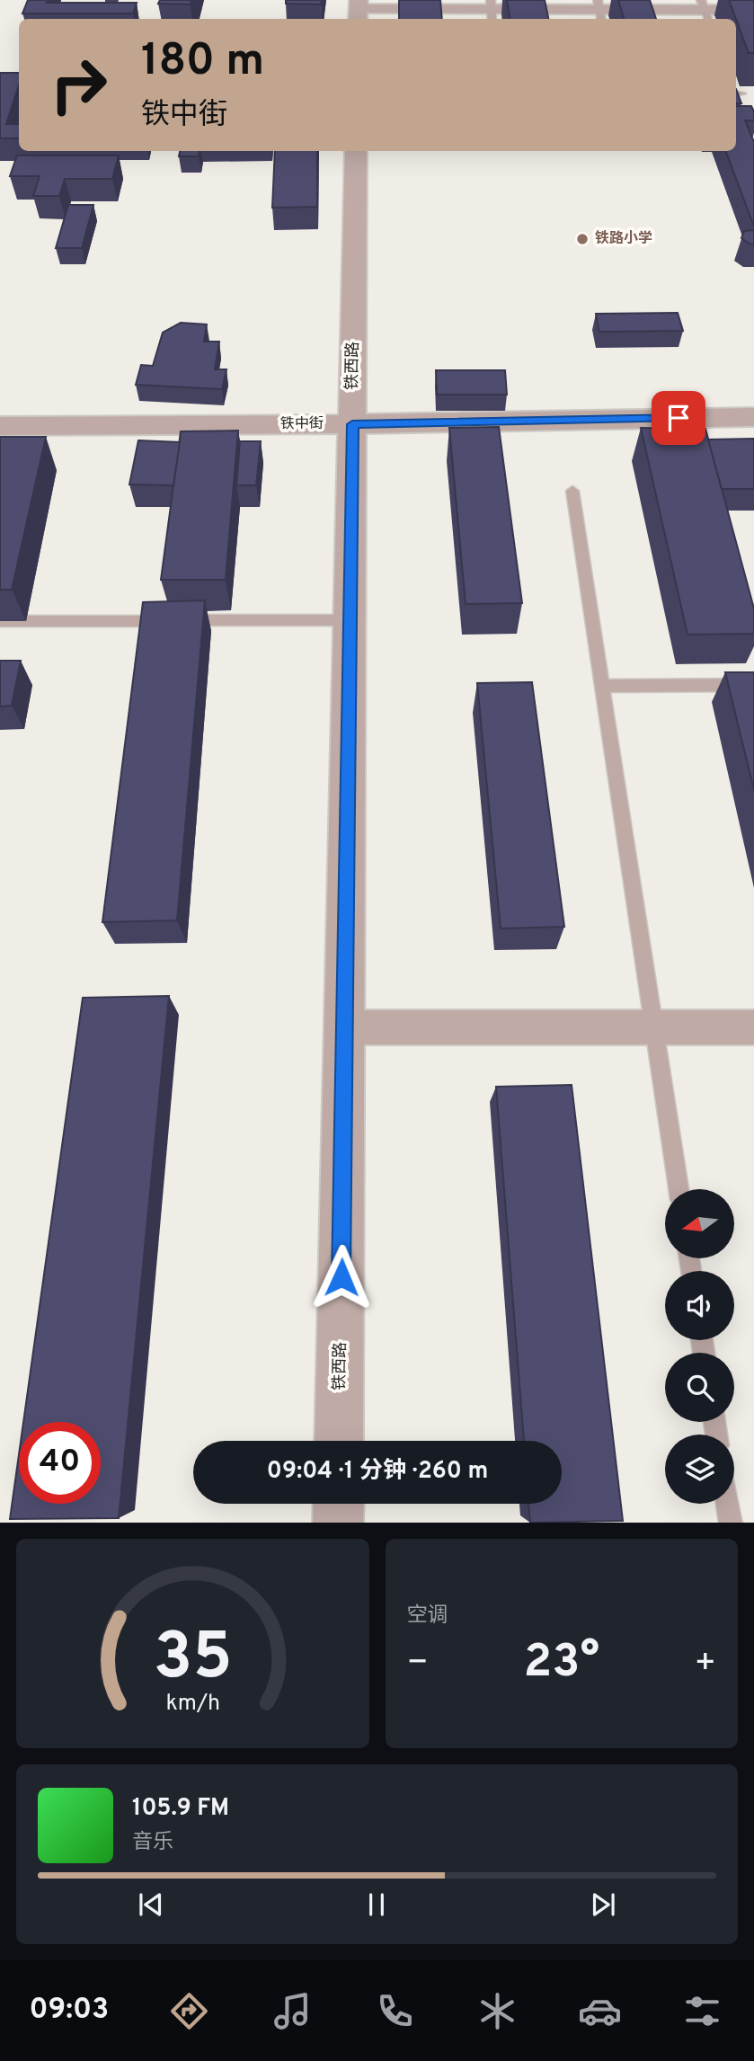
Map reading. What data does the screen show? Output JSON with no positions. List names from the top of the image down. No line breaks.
{"streets":{"street":["铁西路","铁中街"]},"crossings":[["铁西路","铁中街"]],"places":["铁路小学"],"north":"left","page":{"turn":["180 m","铁中街"],"limit":"40","trip":"09:04 · 1 分钟 · 260 m","tile":"空调","heat":["−","23°","+"],"song":["105.9 FM","音乐"],"tabs":"09:03","gauge":["35","km/h"]}}
